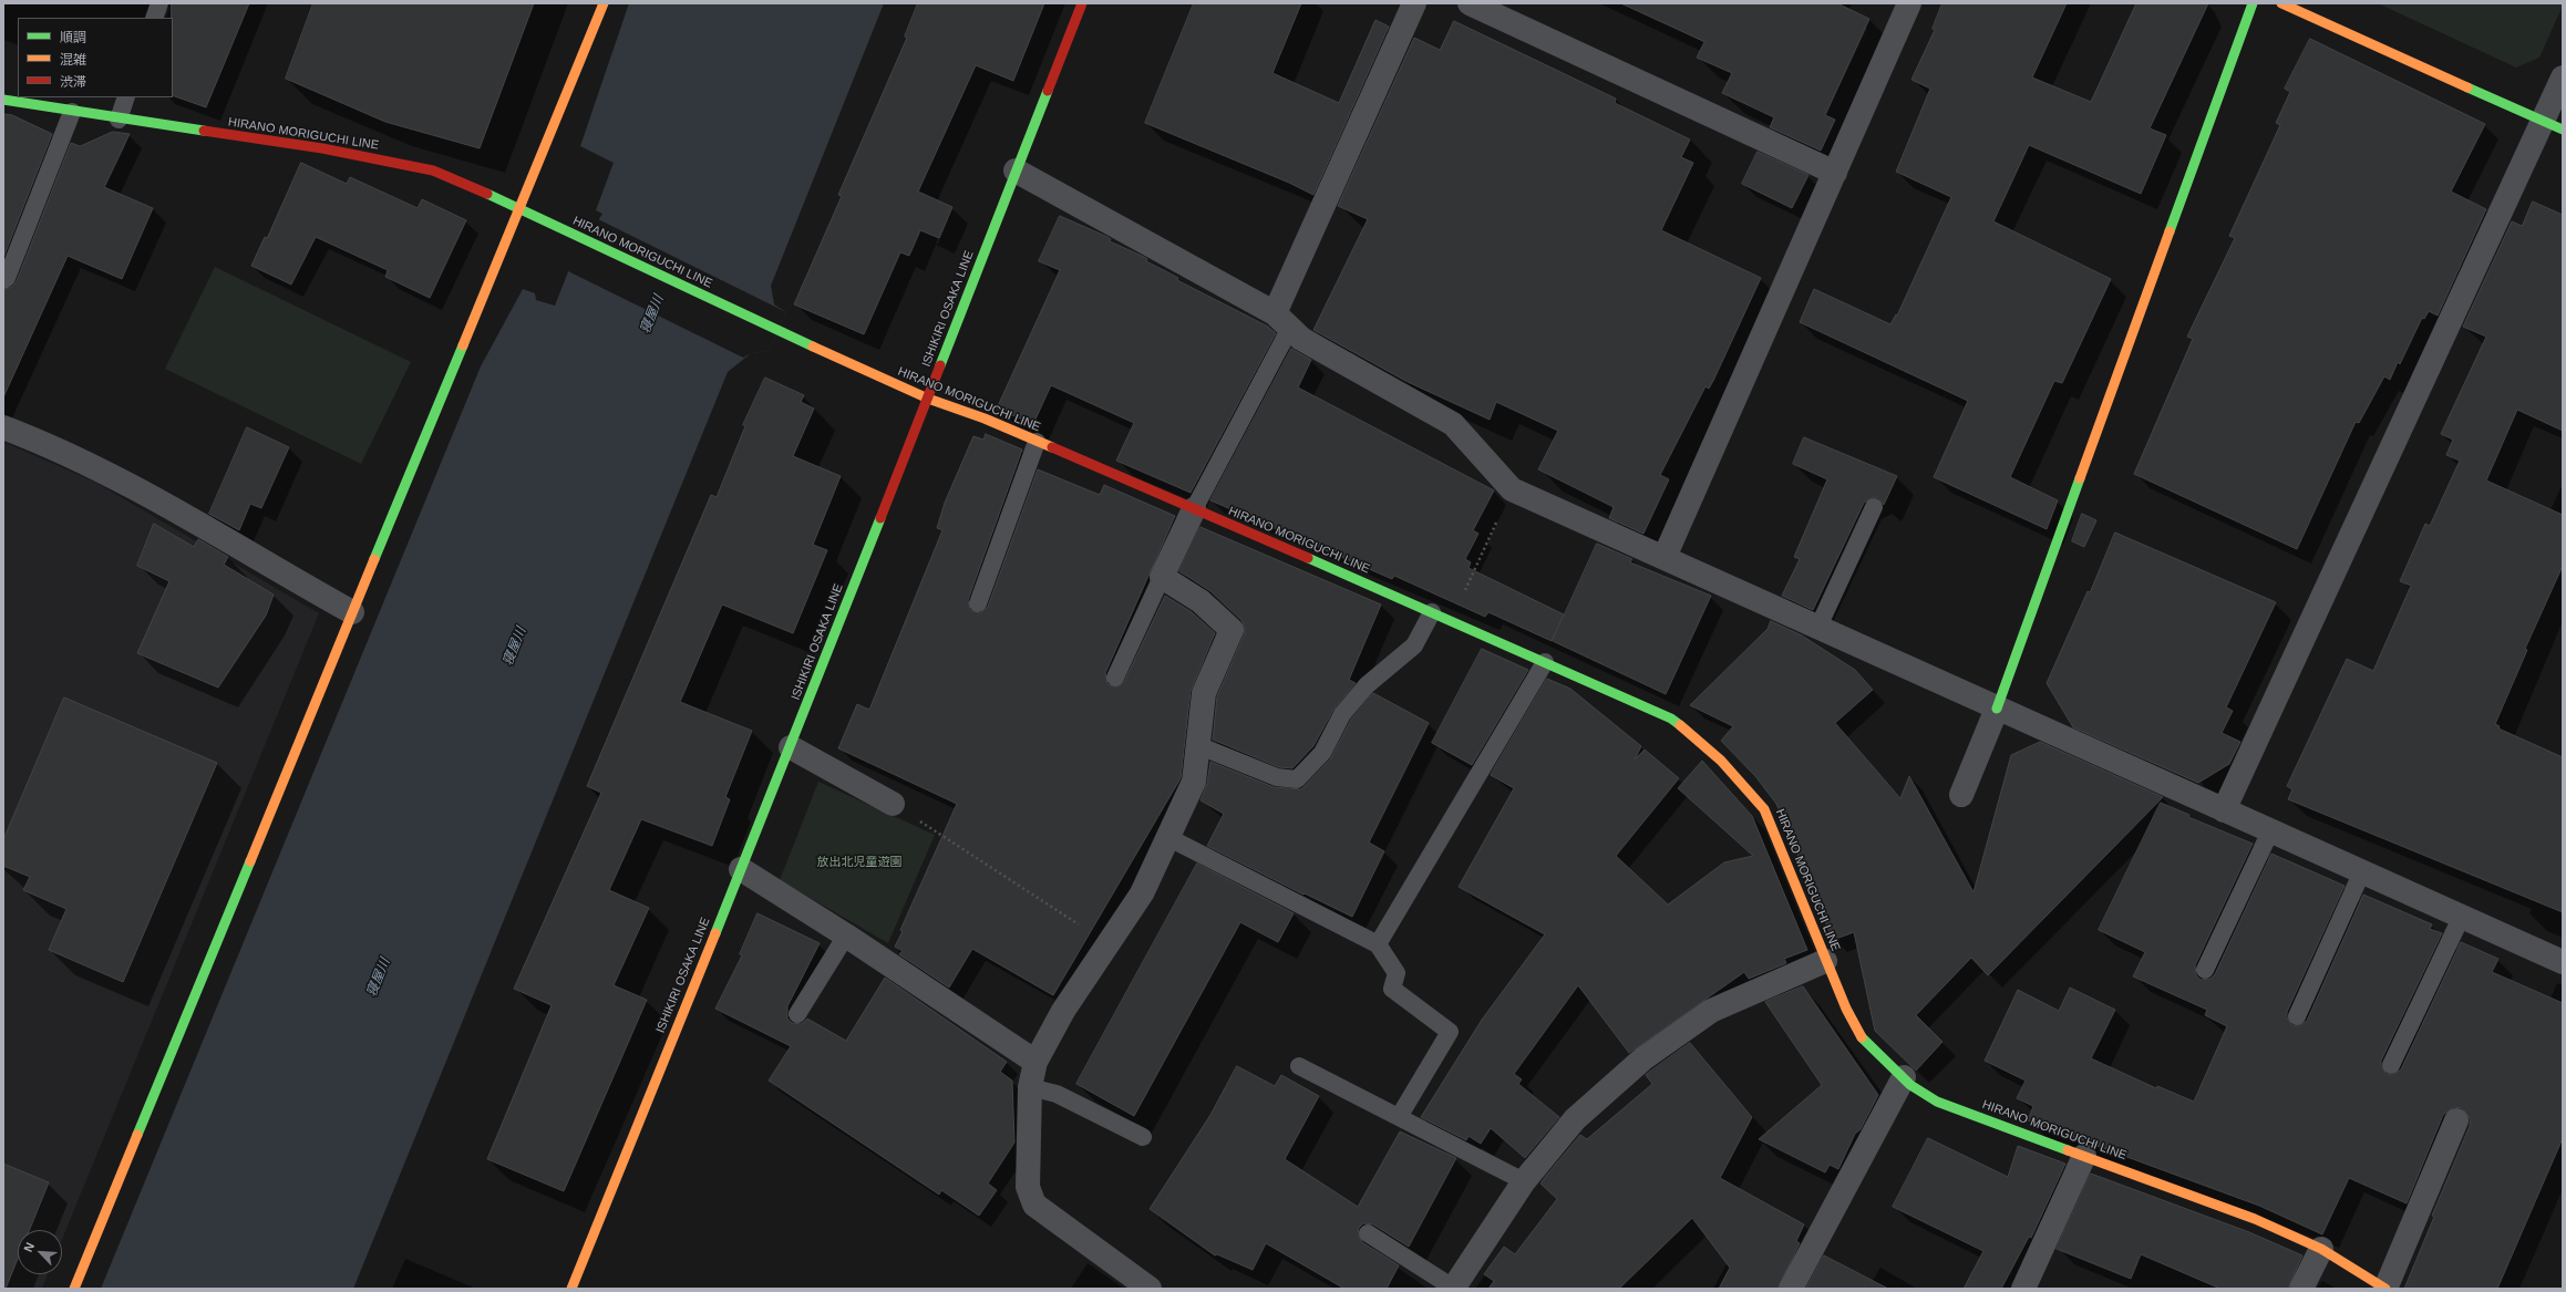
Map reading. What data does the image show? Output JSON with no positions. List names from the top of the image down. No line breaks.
{"streets":{"main road":["HIRANO MORIGUCHI LINE","ISHIKIRI OSAKA LINE"]},"crossings":[["HIRANO MORIGUCHI LINE","ISHIKIRI OSAKA LINE"]],"water":["寝屋川"],"parks":["放出北児童遊園"],"legend":["順調","混雑","渋滞"],"north":"top left"}
